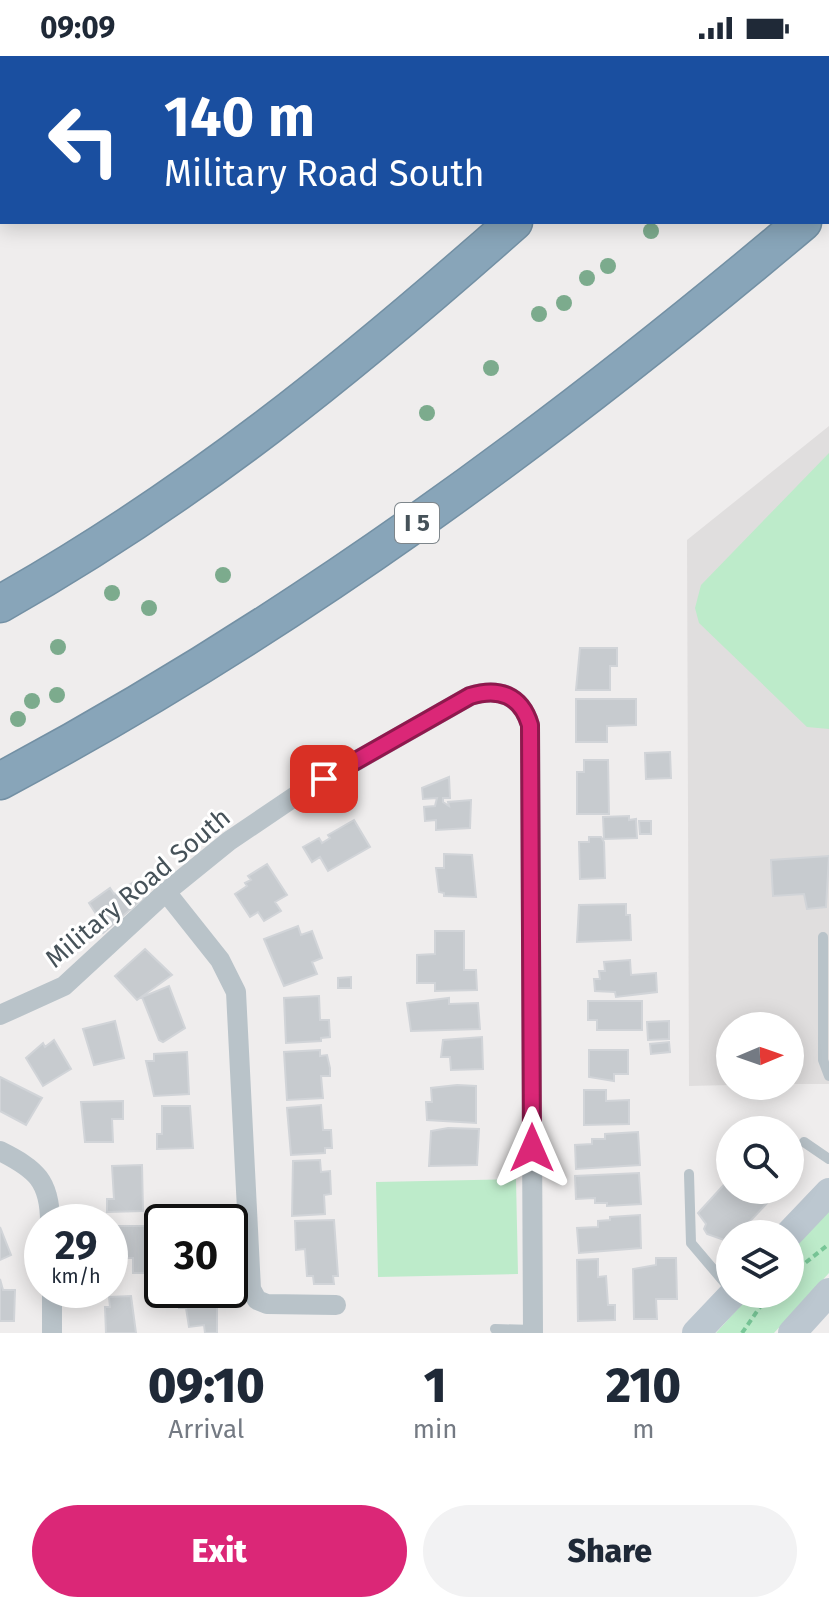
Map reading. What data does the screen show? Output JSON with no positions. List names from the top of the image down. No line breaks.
{"streets":{"highway":["I 5"],"street":["Military Road South"]},"north":"right","page":{"status":"09:09","turn":["140 m","Military Road South"],"speed":"29 km/h","limit":"30","eta":["09:10","Arrival","1","min","210","m"],"buttons":["Exit","Share"]}}
